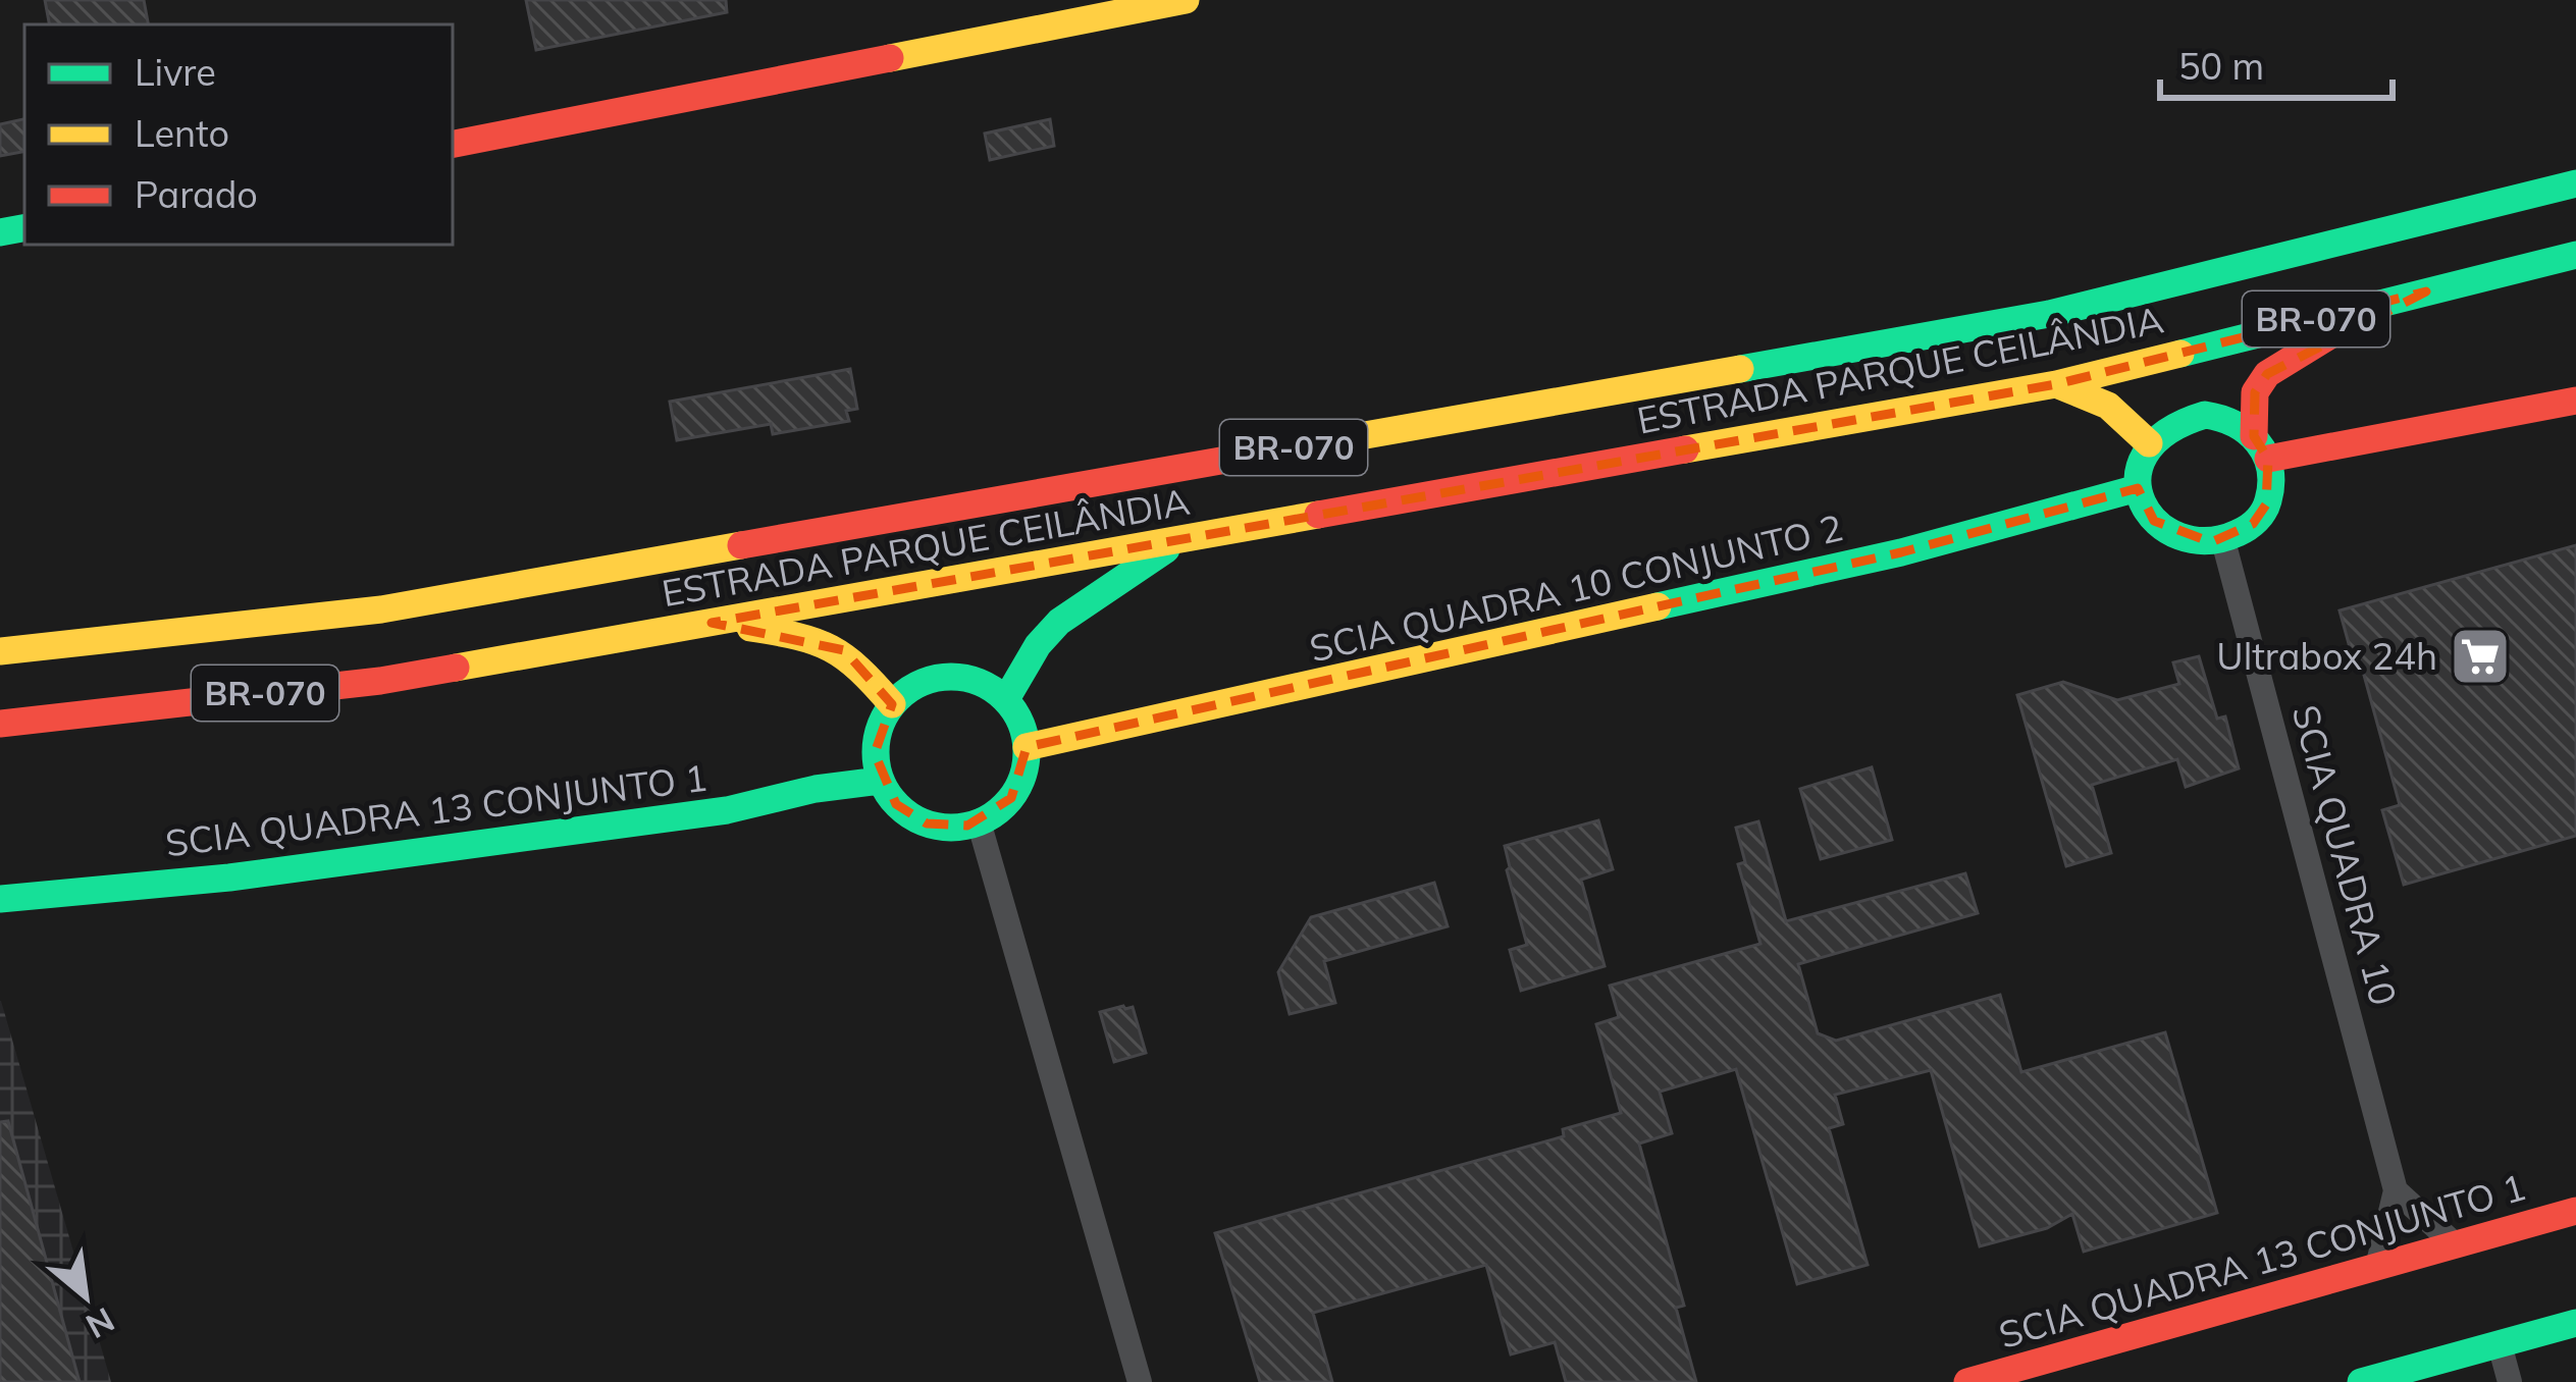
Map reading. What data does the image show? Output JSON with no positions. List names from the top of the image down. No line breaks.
{"streets":{"main road":["BR-070","ESTRADA PARQUE CEILÂNDIA","SCIA QUADRA 10 CONJUNTO 2","SCIA QUADRA 13 CONJUNTO 1"],"street":["SCIA QUADRA 10"]},"crossings":[["SCIA QUADRA 10 CONJUNTO 2","SCIA QUADRA 13 CONJUNTO 1"],["SCIA QUADRA 10 CONJUNTO 2","SCIA QUADRA 10"],["SCIA QUADRA 13 CONJUNTO 1","SCIA QUADRA 10"]],"places":{"supermarket":["Ultrabox 24h"]},"legend":["Livre","Lento","Parado"],"scale_bar":"50 m","north":"bottom right"}
